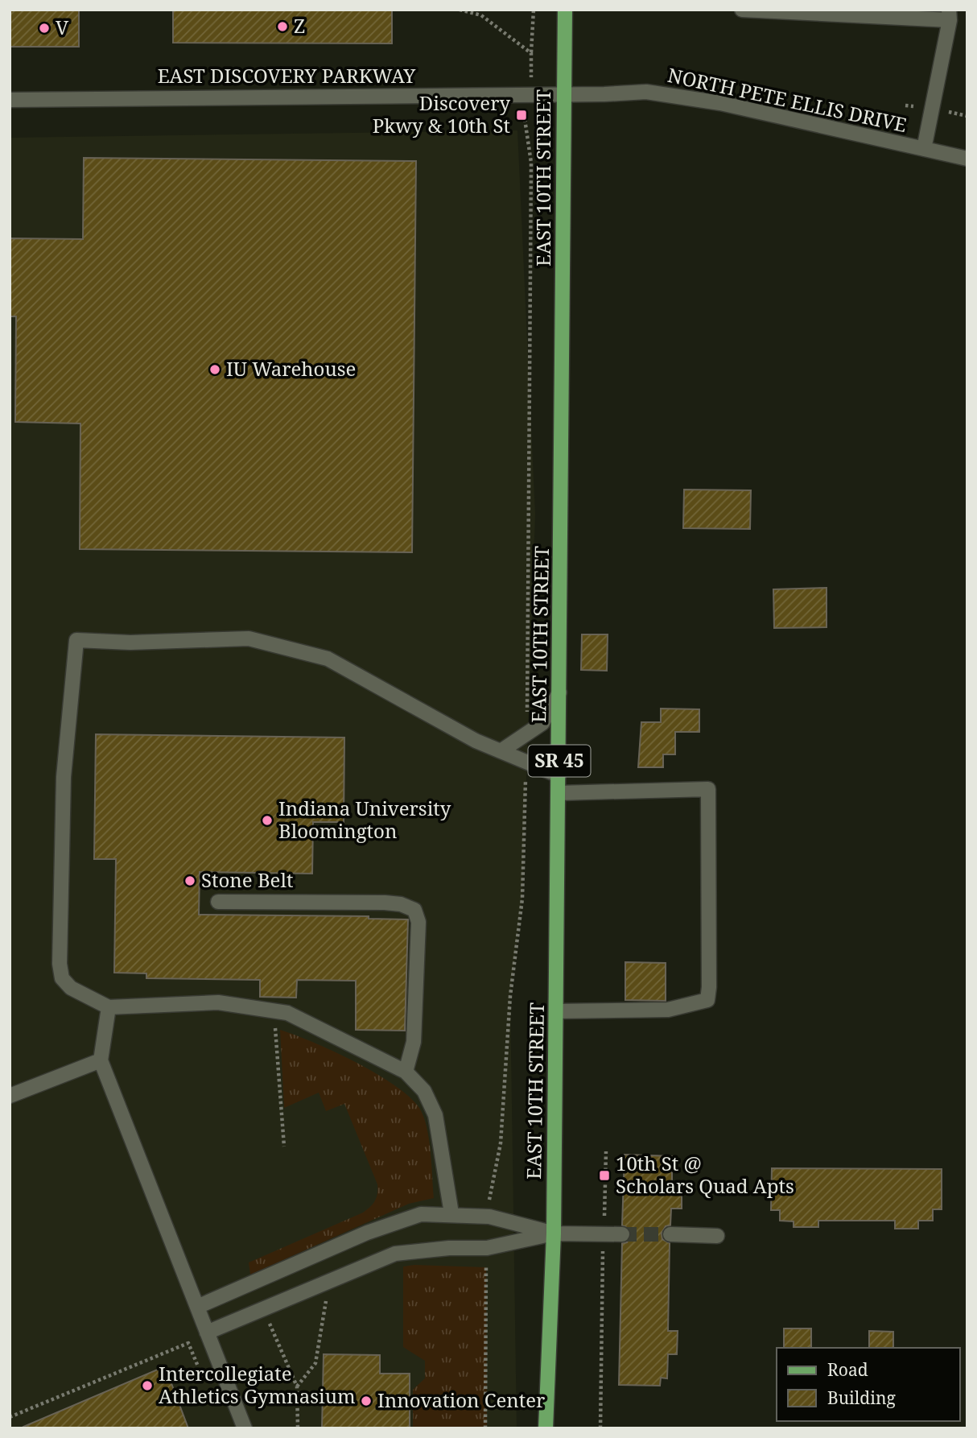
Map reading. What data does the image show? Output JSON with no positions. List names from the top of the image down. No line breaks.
{"streets":{"main road":["EAST 10TH STREET","SR 45"],"street":["EAST DISCOVERY PARKWAY","NORTH PETE ELLIS DRIVE"]},"crossings":[["EAST DISCOVERY PARKWAY","NORTH PETE ELLIS DRIVE"],["EAST DISCOVERY PARKWAY","EAST 10TH STREET"],["NORTH PETE ELLIS DRIVE","EAST 10TH STREET"]],"places":{"other":["Z","V","IU Warehouse","Indiana University Bloomington","Stone Belt","Intercollegiate Athletics Gymnasium","Innovation Center"],"transit":["Discovery Pkwy & 10th St","10th St @ Scholars Quad Apts"]},"legend":["Road","Building"]}
